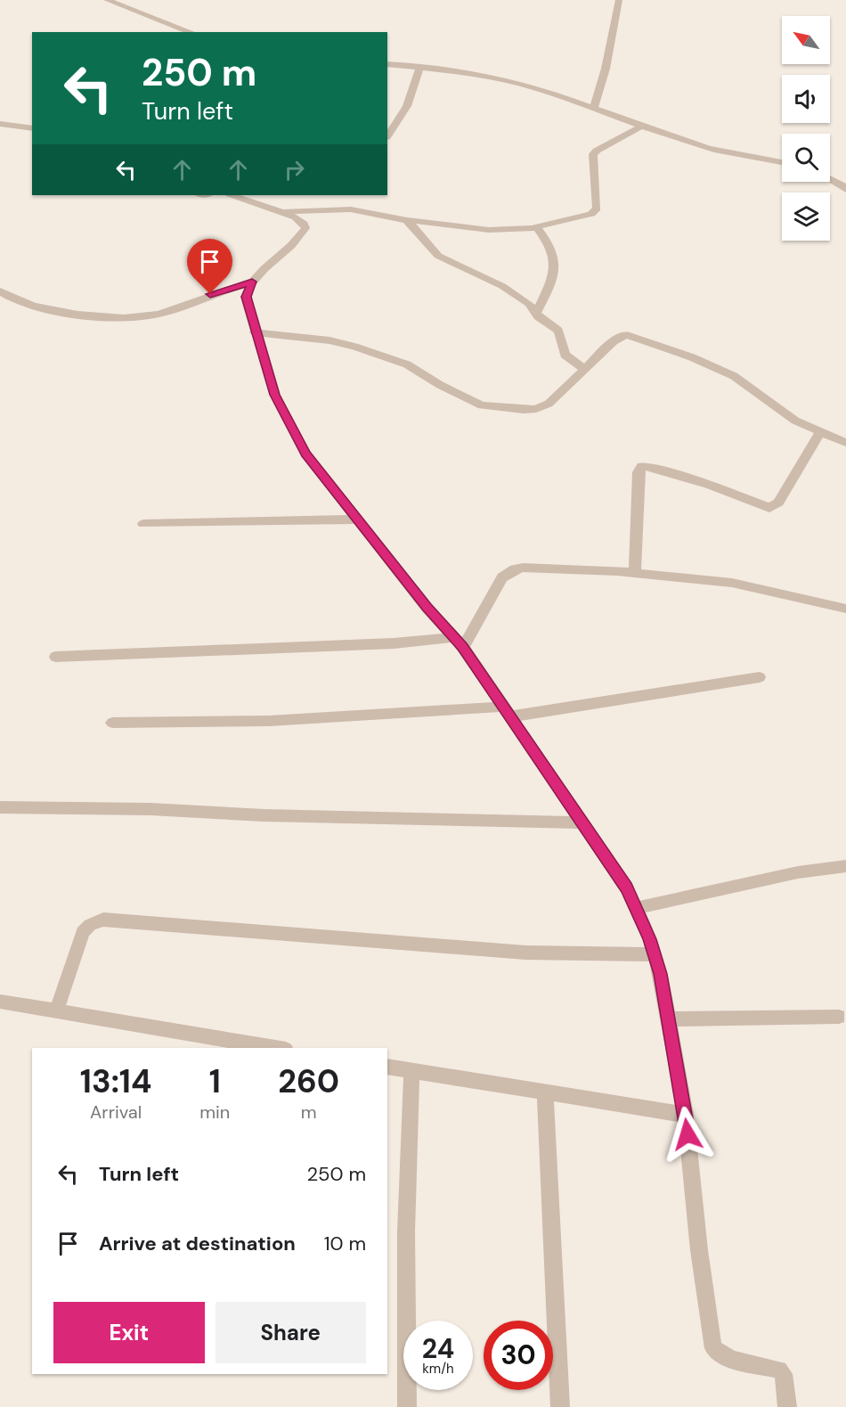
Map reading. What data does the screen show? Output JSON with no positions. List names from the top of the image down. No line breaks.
{"north":"top left","page":{"turn":["250 m","Turn left"],"eta":["13:14","Arrival","1","min","260","m"],"list":[{"name":"Turn left","value":"250 m"},{"name":"Arrive at destination","value":"10 m"}],"buttons":["Exit","Share"],"speed":"24 km/h","limit":"30"}}
